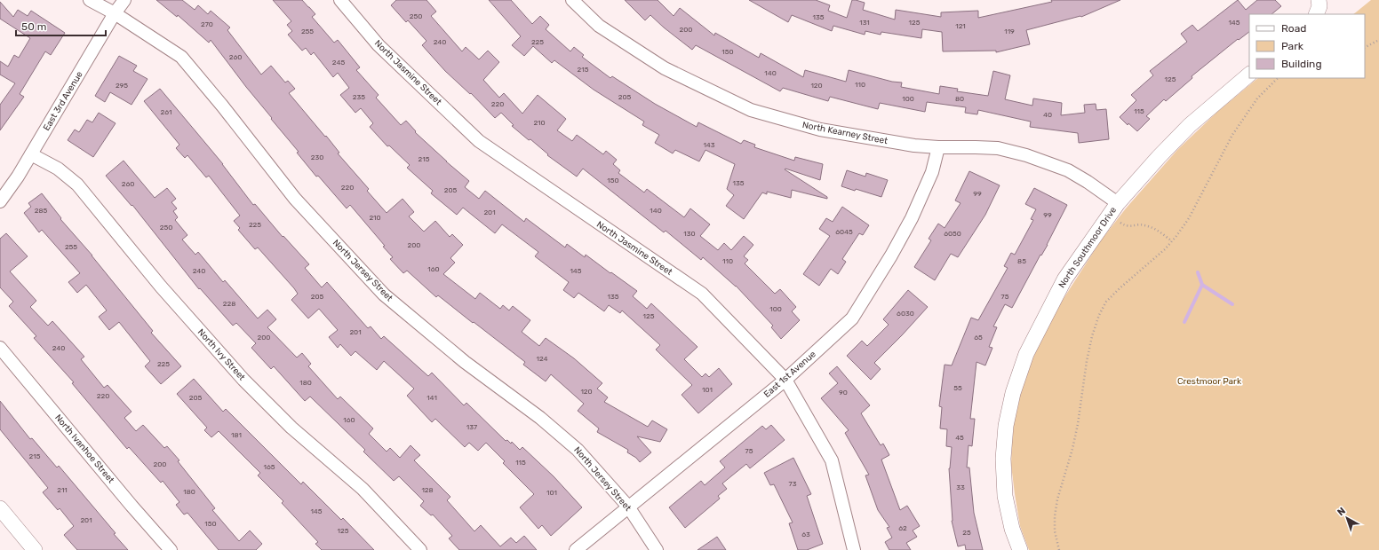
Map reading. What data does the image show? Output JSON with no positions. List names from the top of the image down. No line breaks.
{"streets":{"street":["North Jasmine Street","East 3rd Avenue","North Kearney Street","North Southmoor Drive","North Jersey Street","North Ivy Street","East 1st Avenue","North Ivanhoe Street"]},"crossings":[["North Jasmine Street","East 1st Avenue"],["East 3rd Avenue","North Jersey Street"],["East 3rd Avenue","North Ivy Street"],["North Kearney Street","North Southmoor Drive"],["North Kearney Street","East 1st Avenue"],["North Jersey Street","East 1st Avenue"]],"parks":["Crestmoor Park"],"house_numbers":["250","135","131","125","145","270","121","200","255","119","240","225","150","260","245","215","140","125","110","295","120","235","205","100","80","220","115","261","40","210","143","230","215","150","135","260","220","205","99","285","140","201","99","210","225","250","6045","130","6050","200","255","110","85","160","240","145","205","135","75","228","100","6030","125","201","200","65","240","124","225","180","55","101","120","90","220","205","141","160","137","181","45","75","215","115","200","165","73","33","211","128","180","101","145","201","150","62","125","25","63"],"legend":["Road","Park","Building"],"scale_bar":"50 m","north":"top left"}
